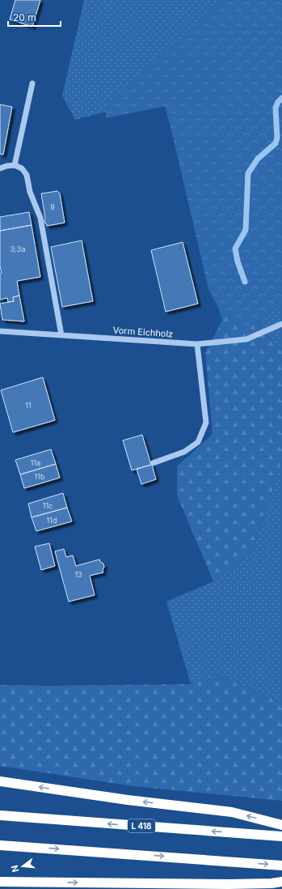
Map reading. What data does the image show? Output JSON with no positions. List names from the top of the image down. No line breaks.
{"streets":{"highway":["L 418"],"street":["Vorm Eichholz"]},"house_numbers":["9","3;3a","11","11a","11b","11c","11d","13"],"scale_bar":"20 m","north":"left"}
